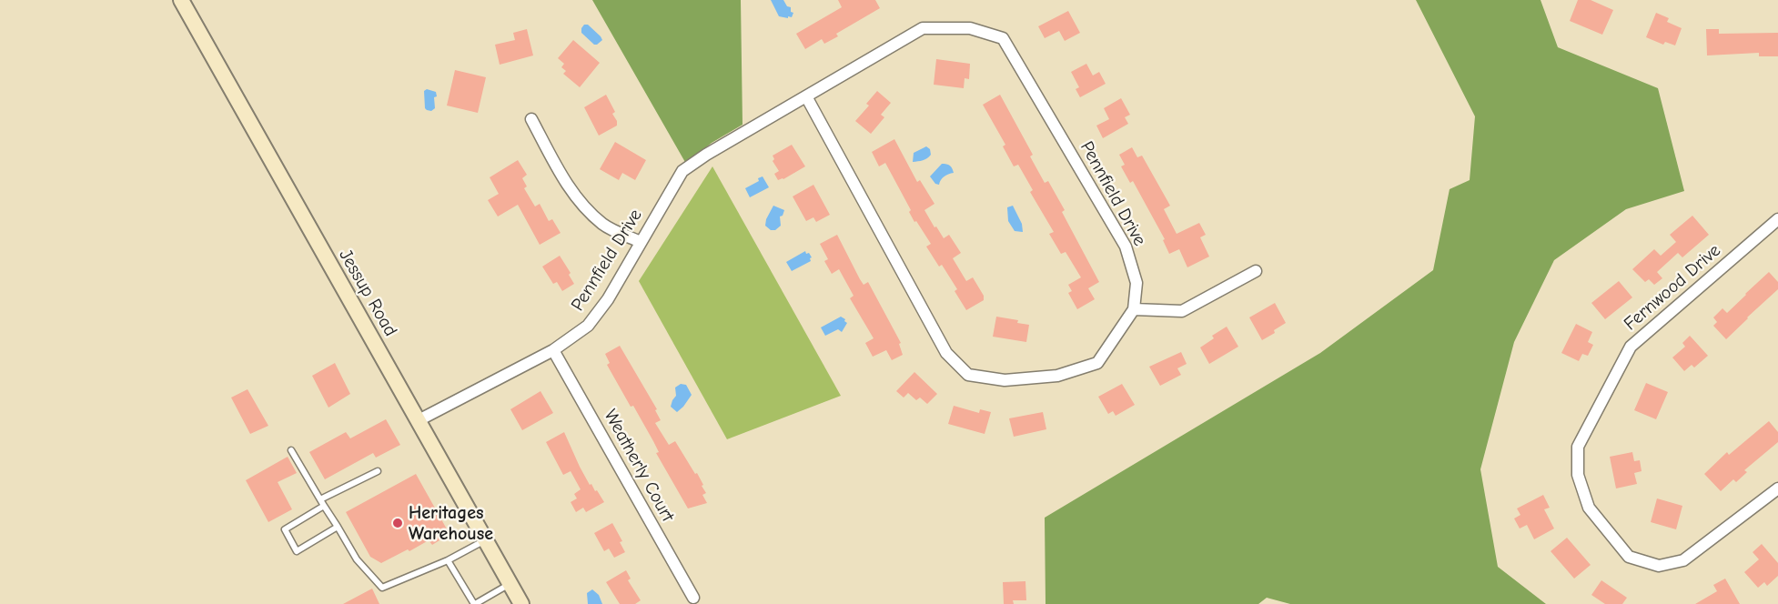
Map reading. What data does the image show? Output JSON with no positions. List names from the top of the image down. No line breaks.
{"streets":{"street":["Pennfield Drive","Fernwood Drive","Jessup Road","Weatherly Court"]},"crossings":[["Pennfield Drive","Jessup Road"],["Pennfield Drive","Weatherly Court"]],"places":["Heritages Warehouse"]}
